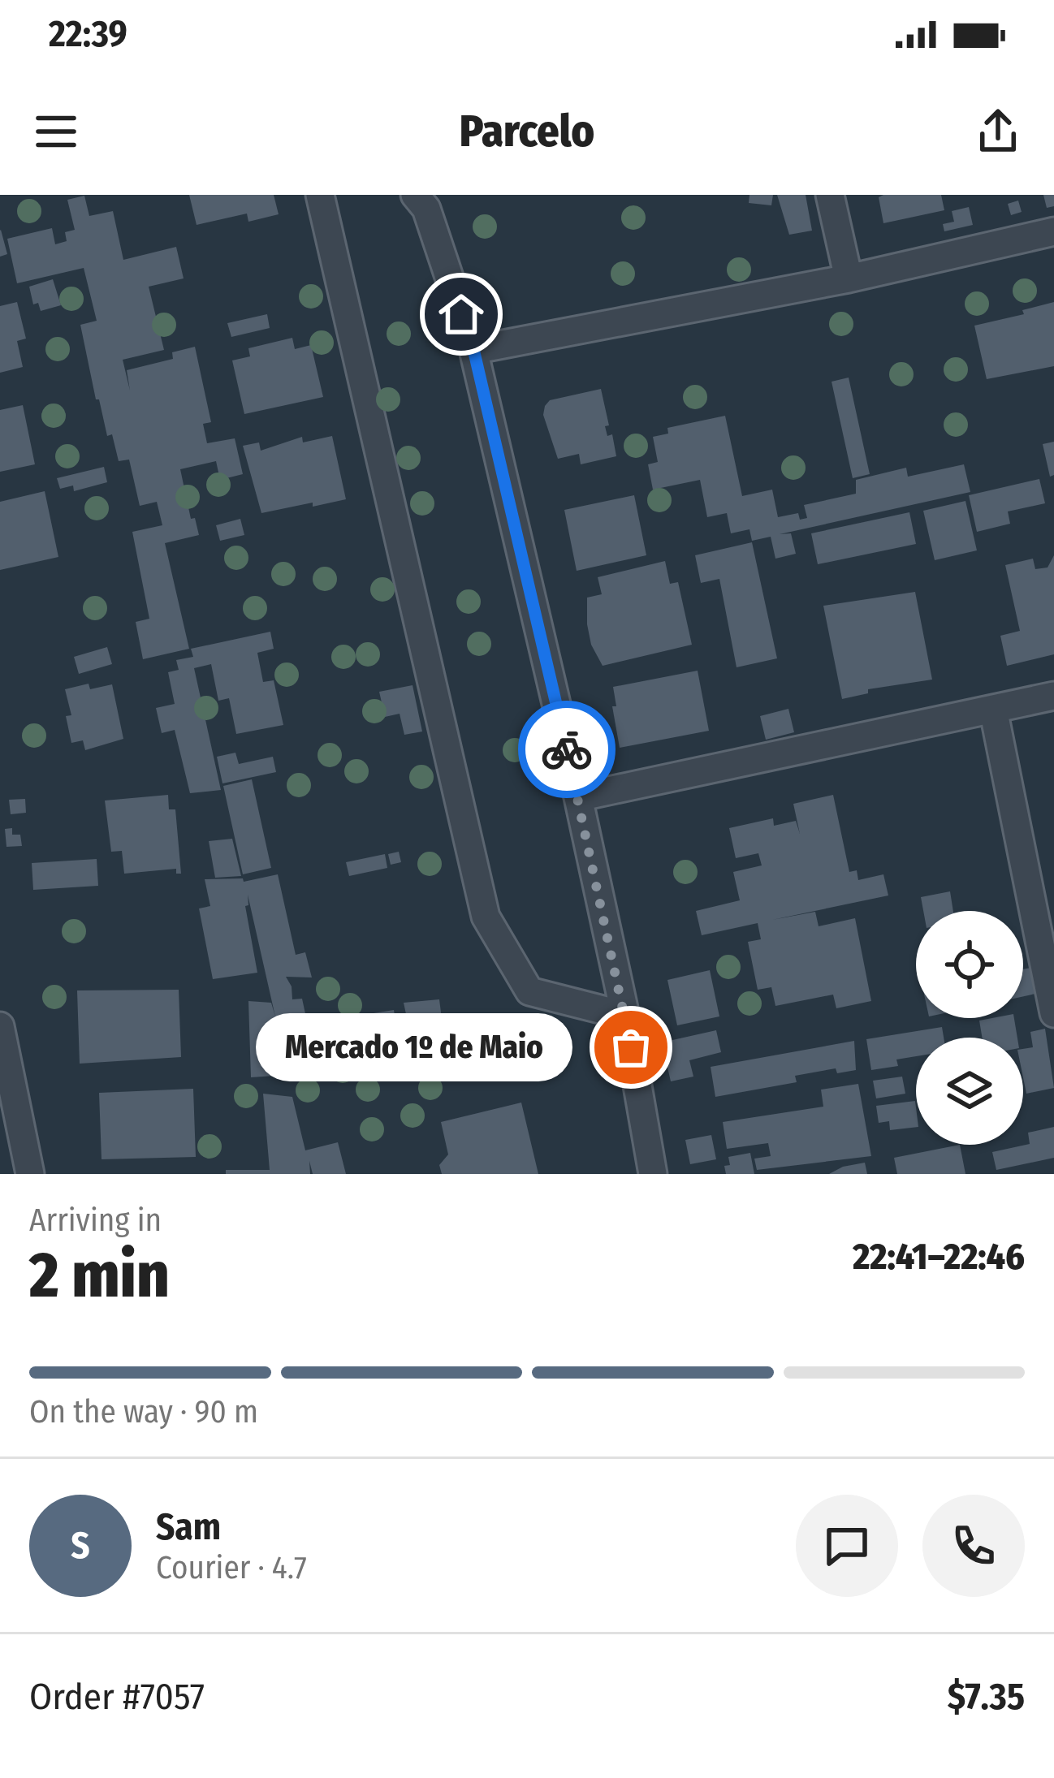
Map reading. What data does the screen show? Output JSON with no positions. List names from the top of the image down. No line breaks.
{"places":["Mercado 1º de Maio"],"page":{"status":"22:39","header":"Parcelo","bubble":"Mercado 1º de Maio","heading":["2 min","Arriving in","22:41–22:46"],"panel":["Sam","Courier · 4.7","Order #7057","$7.35"],"bar":"On the way · 90 m","round":"S"}}
